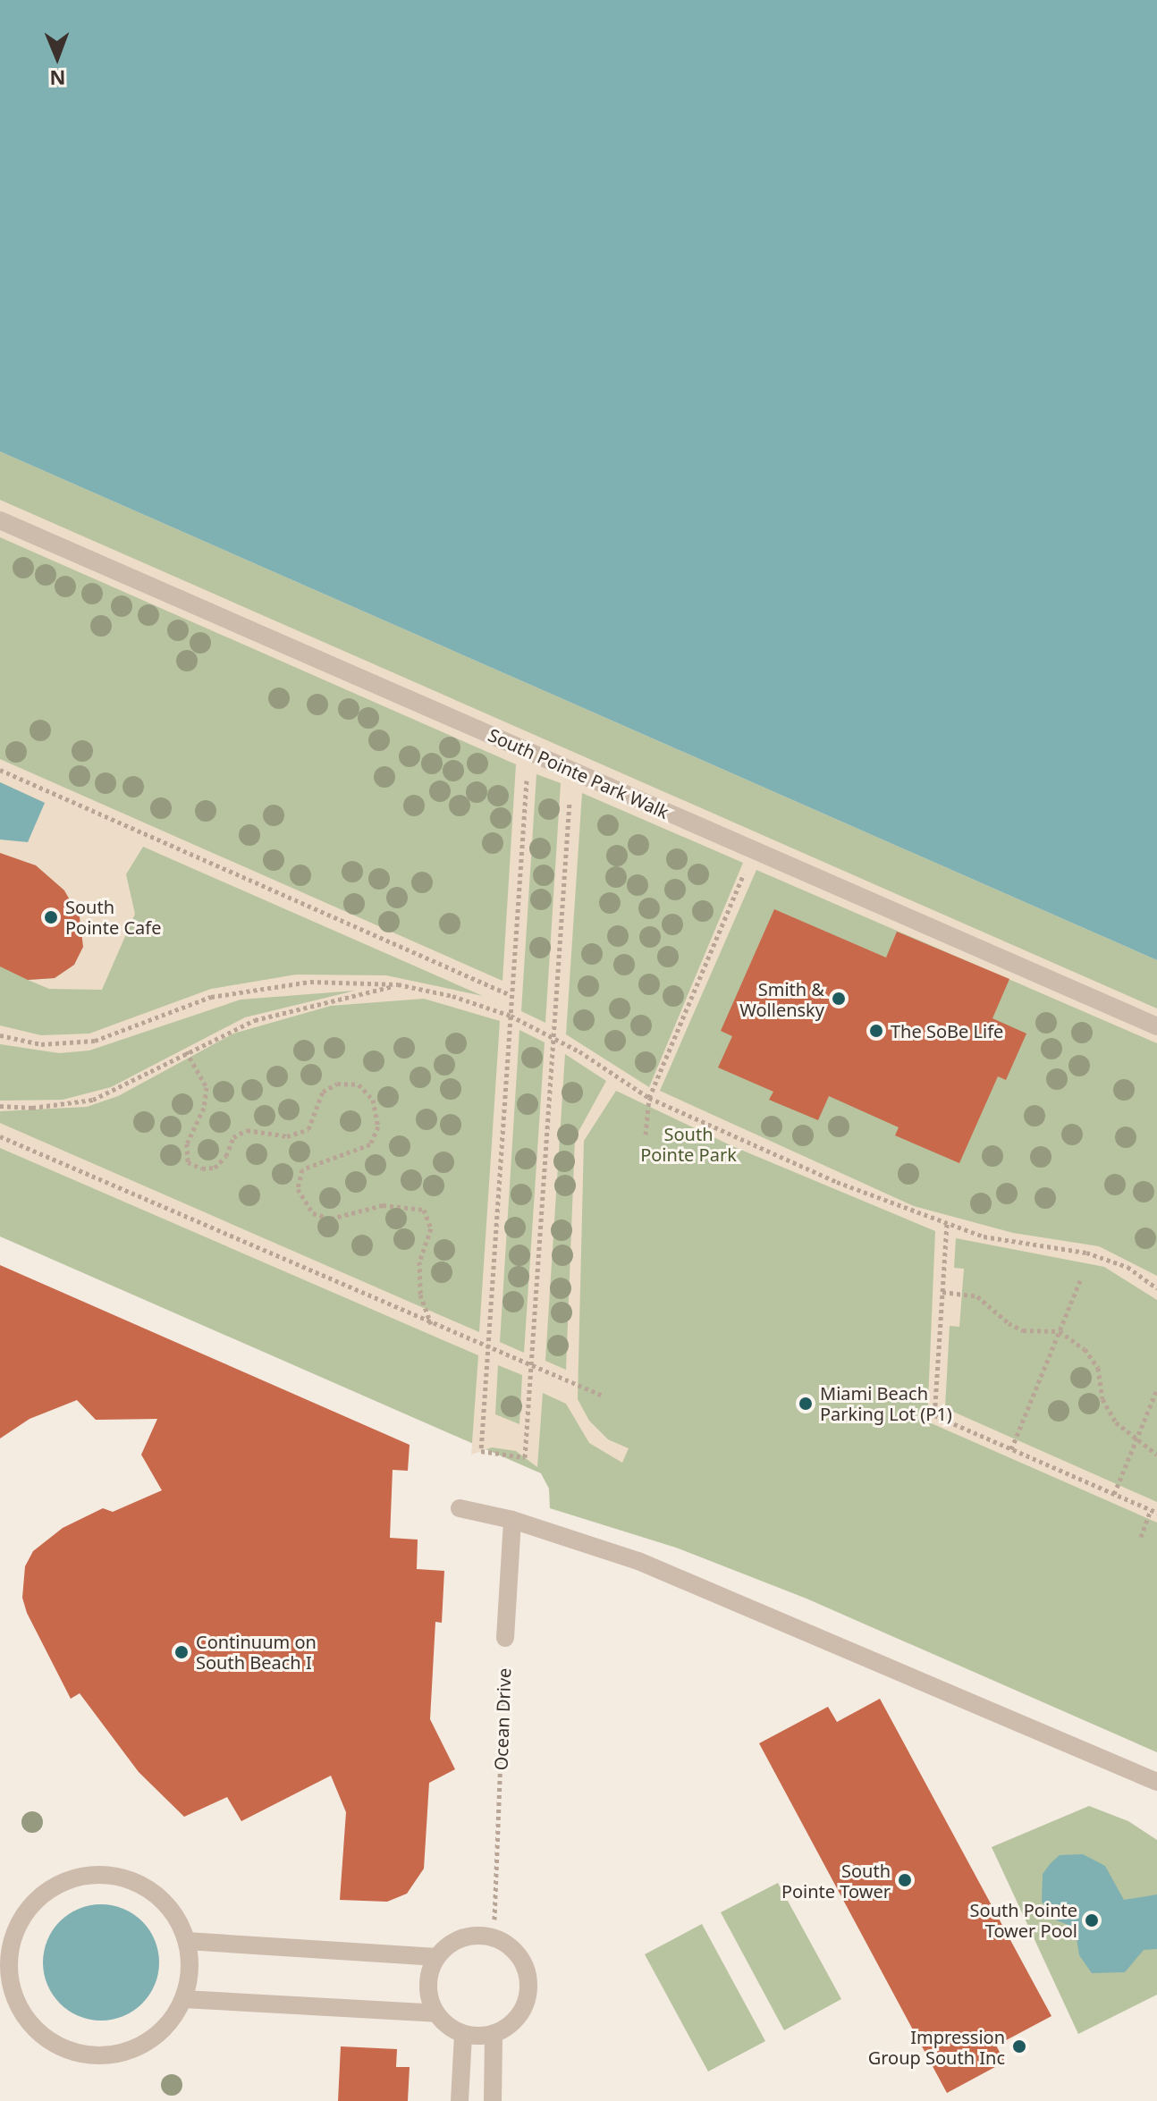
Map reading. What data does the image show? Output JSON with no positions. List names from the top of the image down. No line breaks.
{"streets":{"street":["South Pointe Park Walk"],"path":["Ocean Drive"]},"parks":["South Pointe Park"],"places":["South Pointe Cafe","Smith & Wollensky","The SoBe Life","Miami Beach Parking Lot (P1)","Continuum on South Beach I","South Pointe Tower","South Pointe Tower Pool","Impression Group South Inc"],"north":"bottom"}
